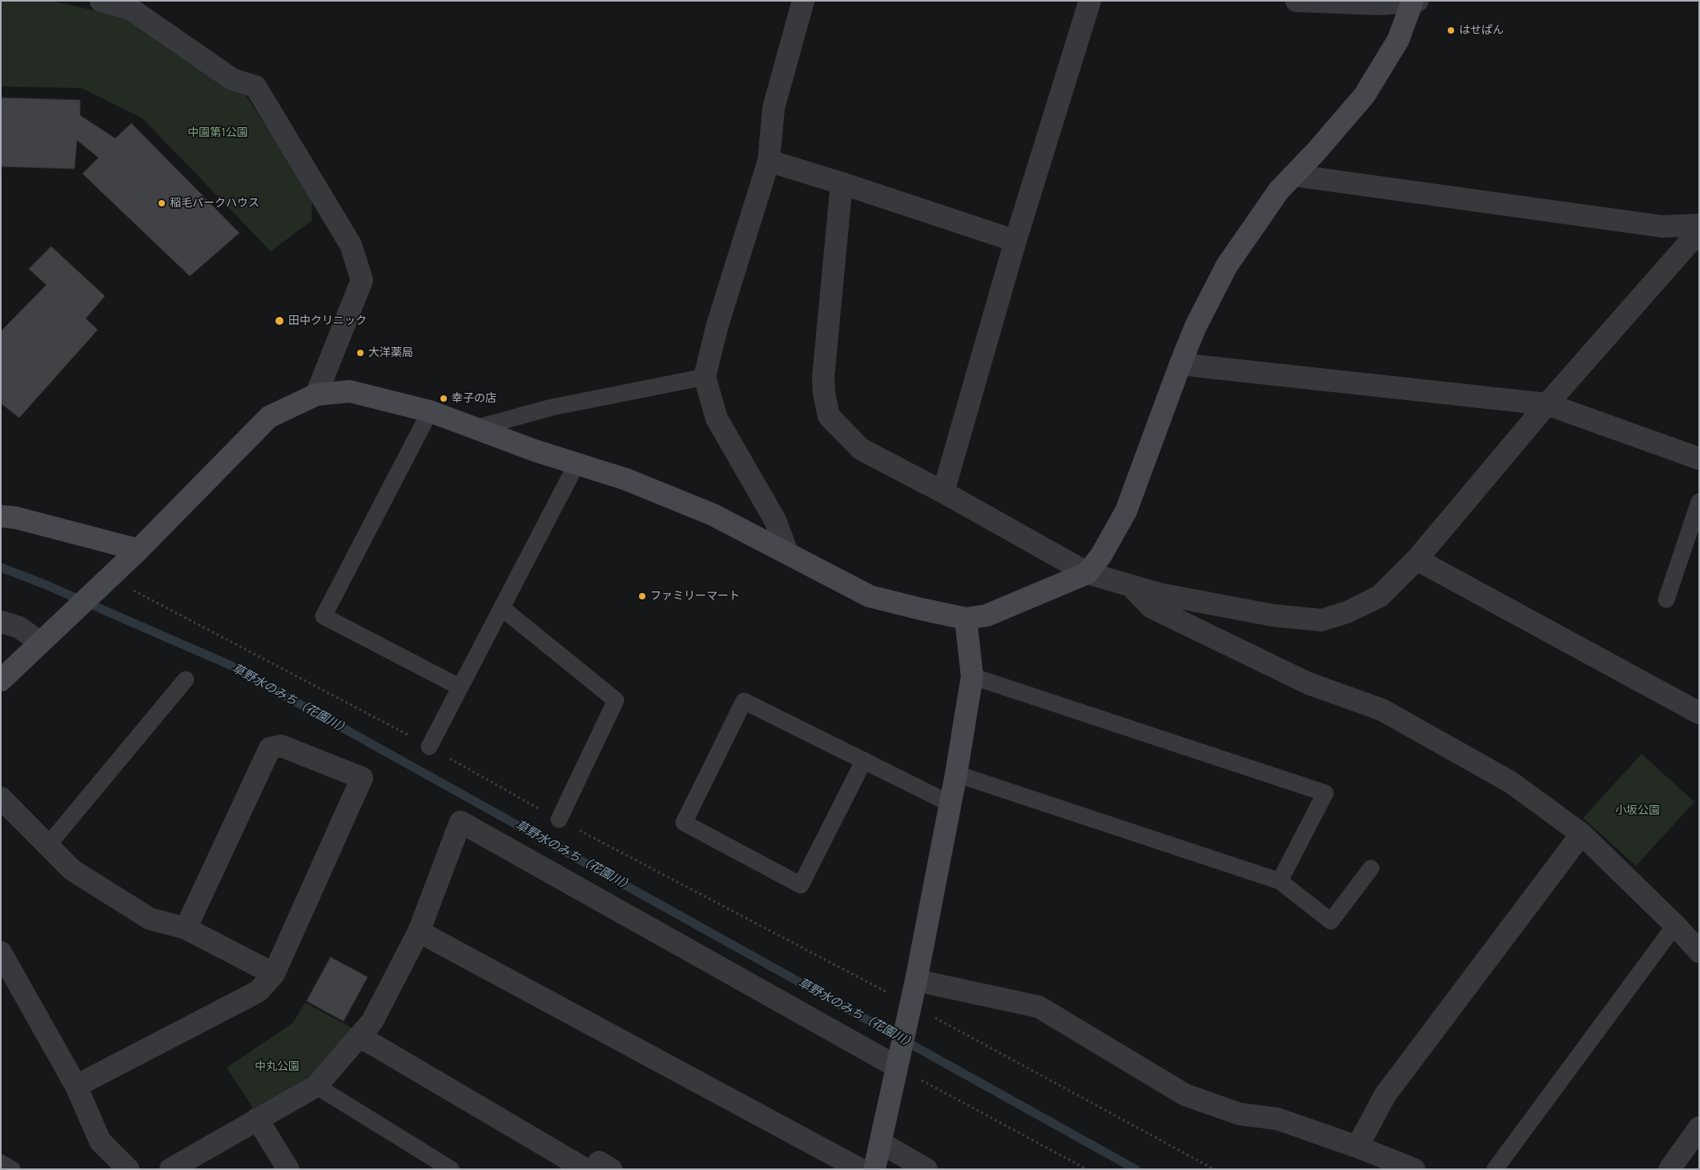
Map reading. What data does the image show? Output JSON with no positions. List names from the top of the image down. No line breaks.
{"water":["草野水のみち（花園川）"],"parks":["中園第1公園","小坂公園","中丸公園"],"places":["はせぱん","稲毛パークハウス","田中クリニック","大洋薬局","幸子の店","ファミリーマート"]}
